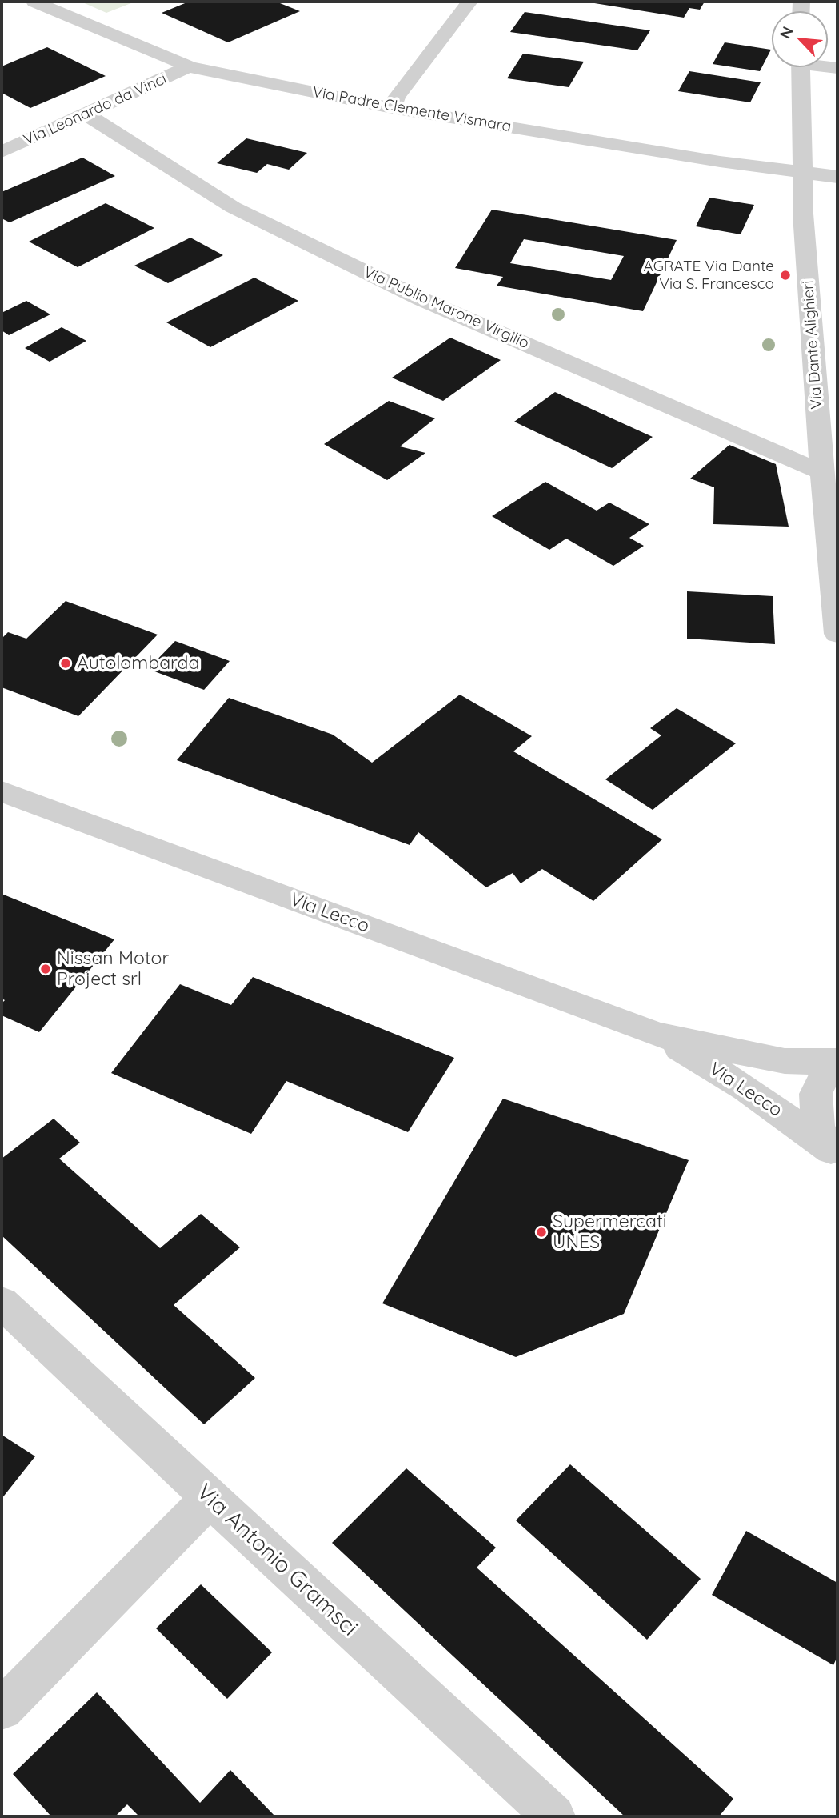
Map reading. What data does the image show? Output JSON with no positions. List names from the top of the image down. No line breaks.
{"streets":{"street":["Via Leonardo da Vinci","Via Padre Clemente Vismara","Via Publio Marone Virgilio","Via Dante Alighieri","Via Lecco","Via Antonio Gramsci"]},"crossings":[["Via Leonardo da Vinci","Via Padre Clemente Vismara"],["Via Leonardo da Vinci","Via Publio Marone Virgilio"],["Via Padre Clemente Vismara","Via Dante Alighieri"],["Via Publio Marone Virgilio","Via Dante Alighieri"]],"places":["AGRATE Via Dante Via S. Francesco","Autolombarda","Nissan Motor Project srl","Supermercati UNES"],"north":"top left"}
